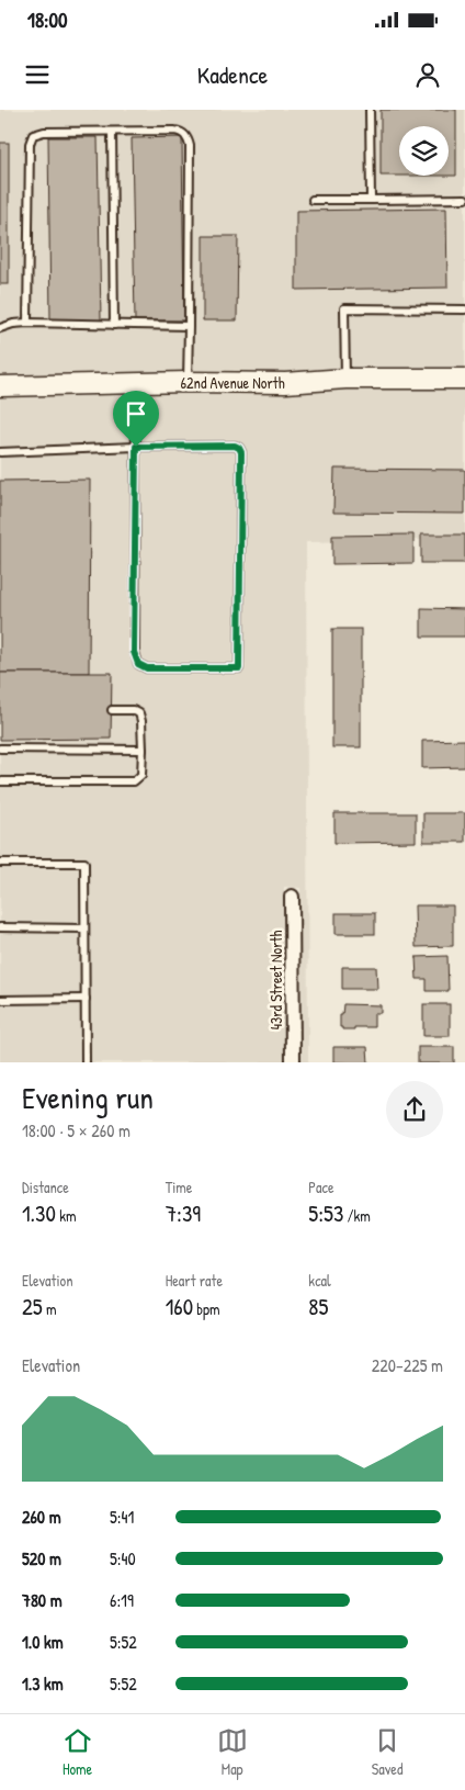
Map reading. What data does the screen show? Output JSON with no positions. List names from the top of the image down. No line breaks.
{"streets":{"street":["62nd Avenue North","43rd Street North"]},"page":{"status":"18:00","header":"Kadence","heading":["Evening run","18:00 · 5 × 260 m"],"stats":[["Distance","1.30 km"],["Time","7:39"],["Pace","5:53 /km"],["Elevation","25 m"],["Heart rate","160 bpm"],["kcal","85"]],"chart":["Elevation","220–225 m"],"list":[{"name":"260 m","note":"5:41"},{"name":"520 m","note":"5:40"},{"name":"780 m","note":"6:19"},{"name":"1.0 km","note":"5:52"},{"name":"1.3 km","note":"5:52"}],"tabs":["Home","Map","Saved"]}}
